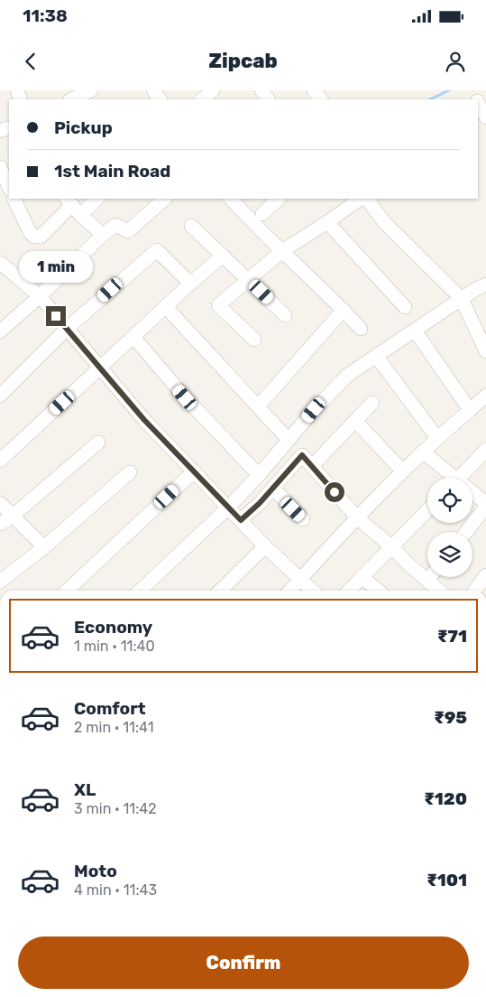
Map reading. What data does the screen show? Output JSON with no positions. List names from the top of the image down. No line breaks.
{"page":{"status":"11:38","header":"Zipcab","banner":["Pickup","1st Main Road"],"bubble":"1 min","list":[{"name":"Economy","note":"1 min · 11:40","value":"₹71"},{"name":"Comfort","note":"2 min · 11:41","value":"₹95"},{"name":"XL","note":"3 min · 11:42","value":"₹120"},{"name":"Moto","note":"4 min · 11:43","value":"₹101"}],"buttons":"Confirm"}}
